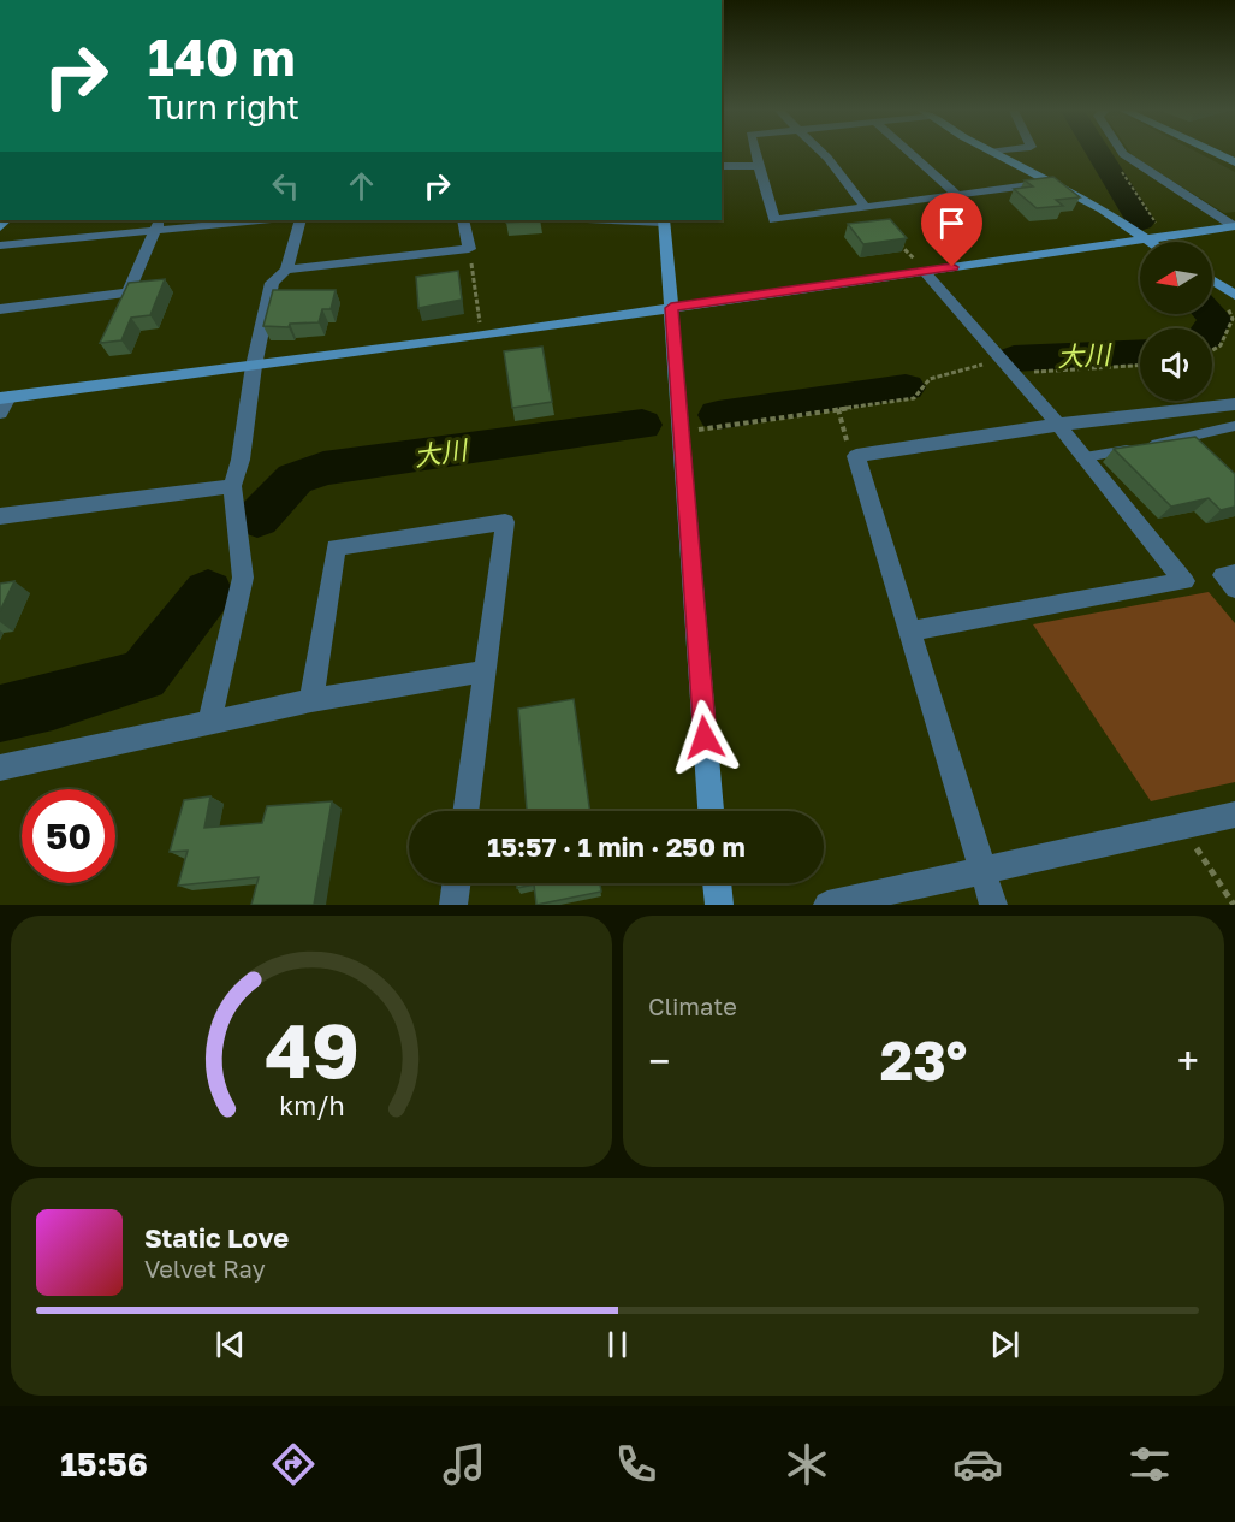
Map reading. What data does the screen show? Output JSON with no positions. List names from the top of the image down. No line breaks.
{"water":["大川"],"north":"left","page":{"turn":["140 m","Turn right"],"limit":"50","trip":"15:57 · 1 min · 250 m","tile":"Climate","heat":["−","23°","+"],"song":["Static Love","Velvet Ray"],"tabs":"15:56","gauge":["49","km/h"]}}
